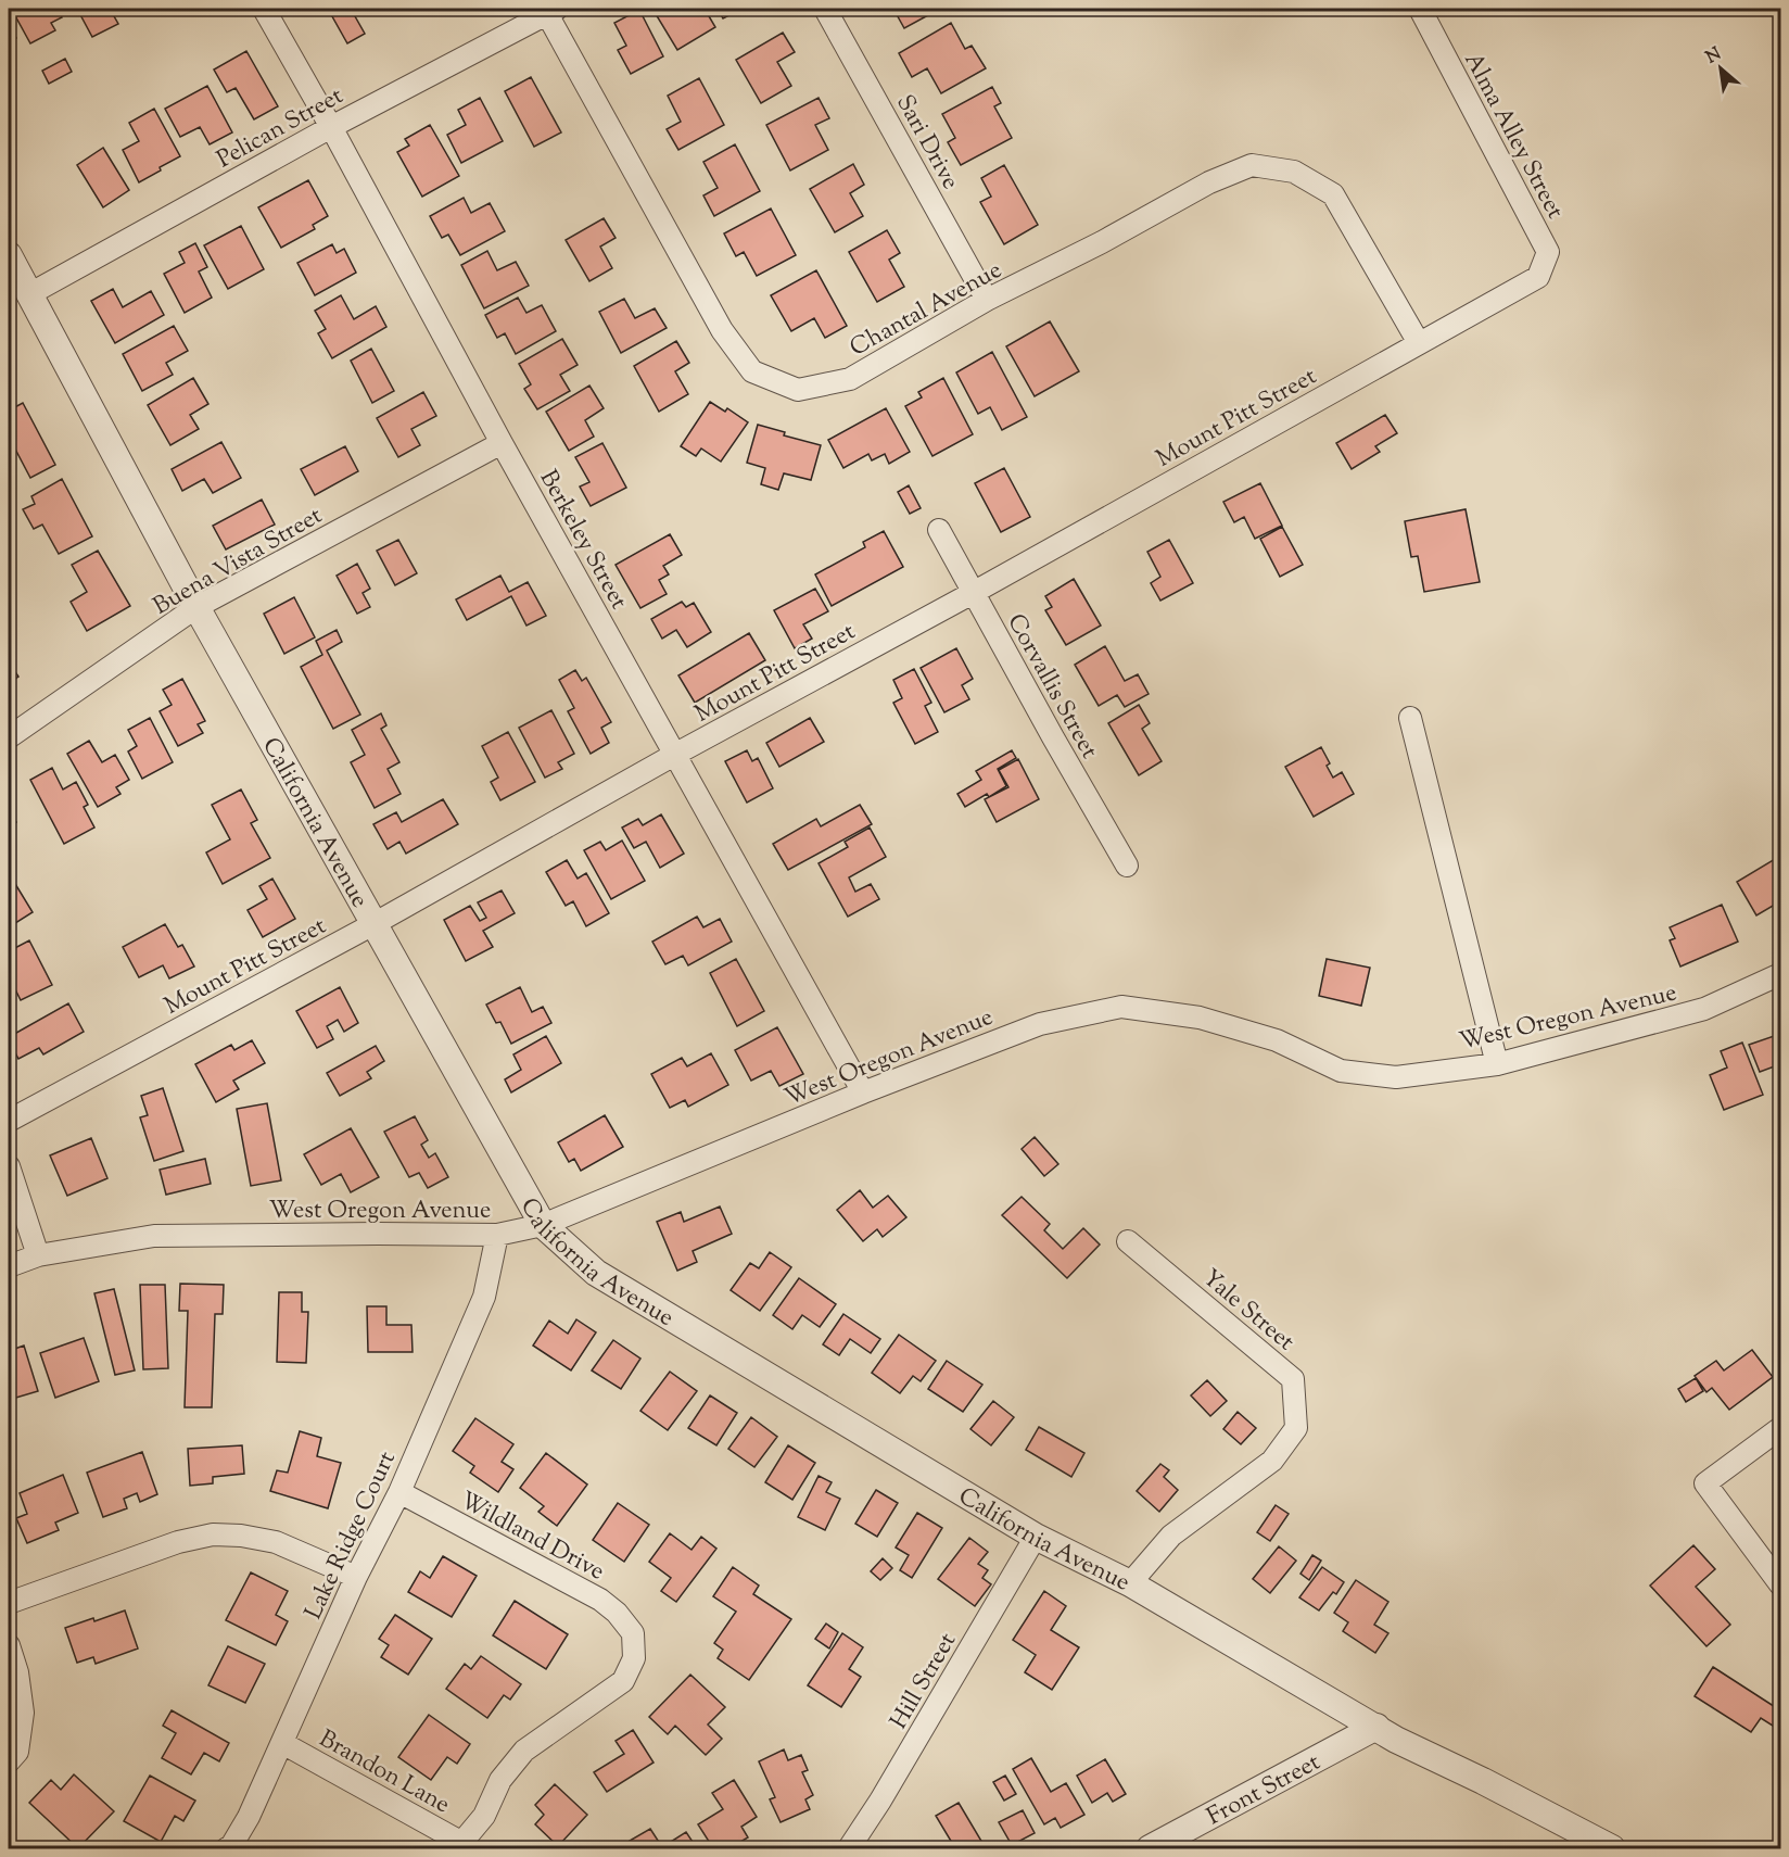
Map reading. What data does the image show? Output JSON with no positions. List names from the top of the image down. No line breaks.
{"streets":{"street":["Pelican Street","Alma Alley Street","Sari Drive","Chantal Avenue","Mount Pitt Street","Berkeley Street","Buena Vista Street","Corvallis Street","California Avenue","West Oregon Avenue","Yale Street","Lake Ridge Court","Wildland Drive","Hill Street","Brandon Lane","Front Street"]},"crossings":[["Pelican Street","Chantal Avenue"],["Pelican Street","Berkeley Street"],["Pelican Street","California Avenue"],["Alma Alley Street","Mount Pitt Street"],["Sari Drive","Chantal Avenue"],["Chantal Avenue","Mount Pitt Street"],["Mount Pitt Street","Berkeley Street"],["Mount Pitt Street","Corvallis Street"],["Mount Pitt Street","California Avenue"],["Berkeley Street","Buena Vista Street"],["Berkeley Street","West Oregon Avenue"],["Buena Vista Street","California Avenue"],["California Avenue","West Oregon Avenue"],["California Avenue","Yale Street"],["California Avenue","Hill Street"],["California Avenue","Front Street"],["West Oregon Avenue","Lake Ridge Court"],["Lake Ridge Court","Wildland Drive"],["Lake Ridge Court","Brandon Lane"],["Wildland Drive","Brandon Lane"]],"north":"top left"}
